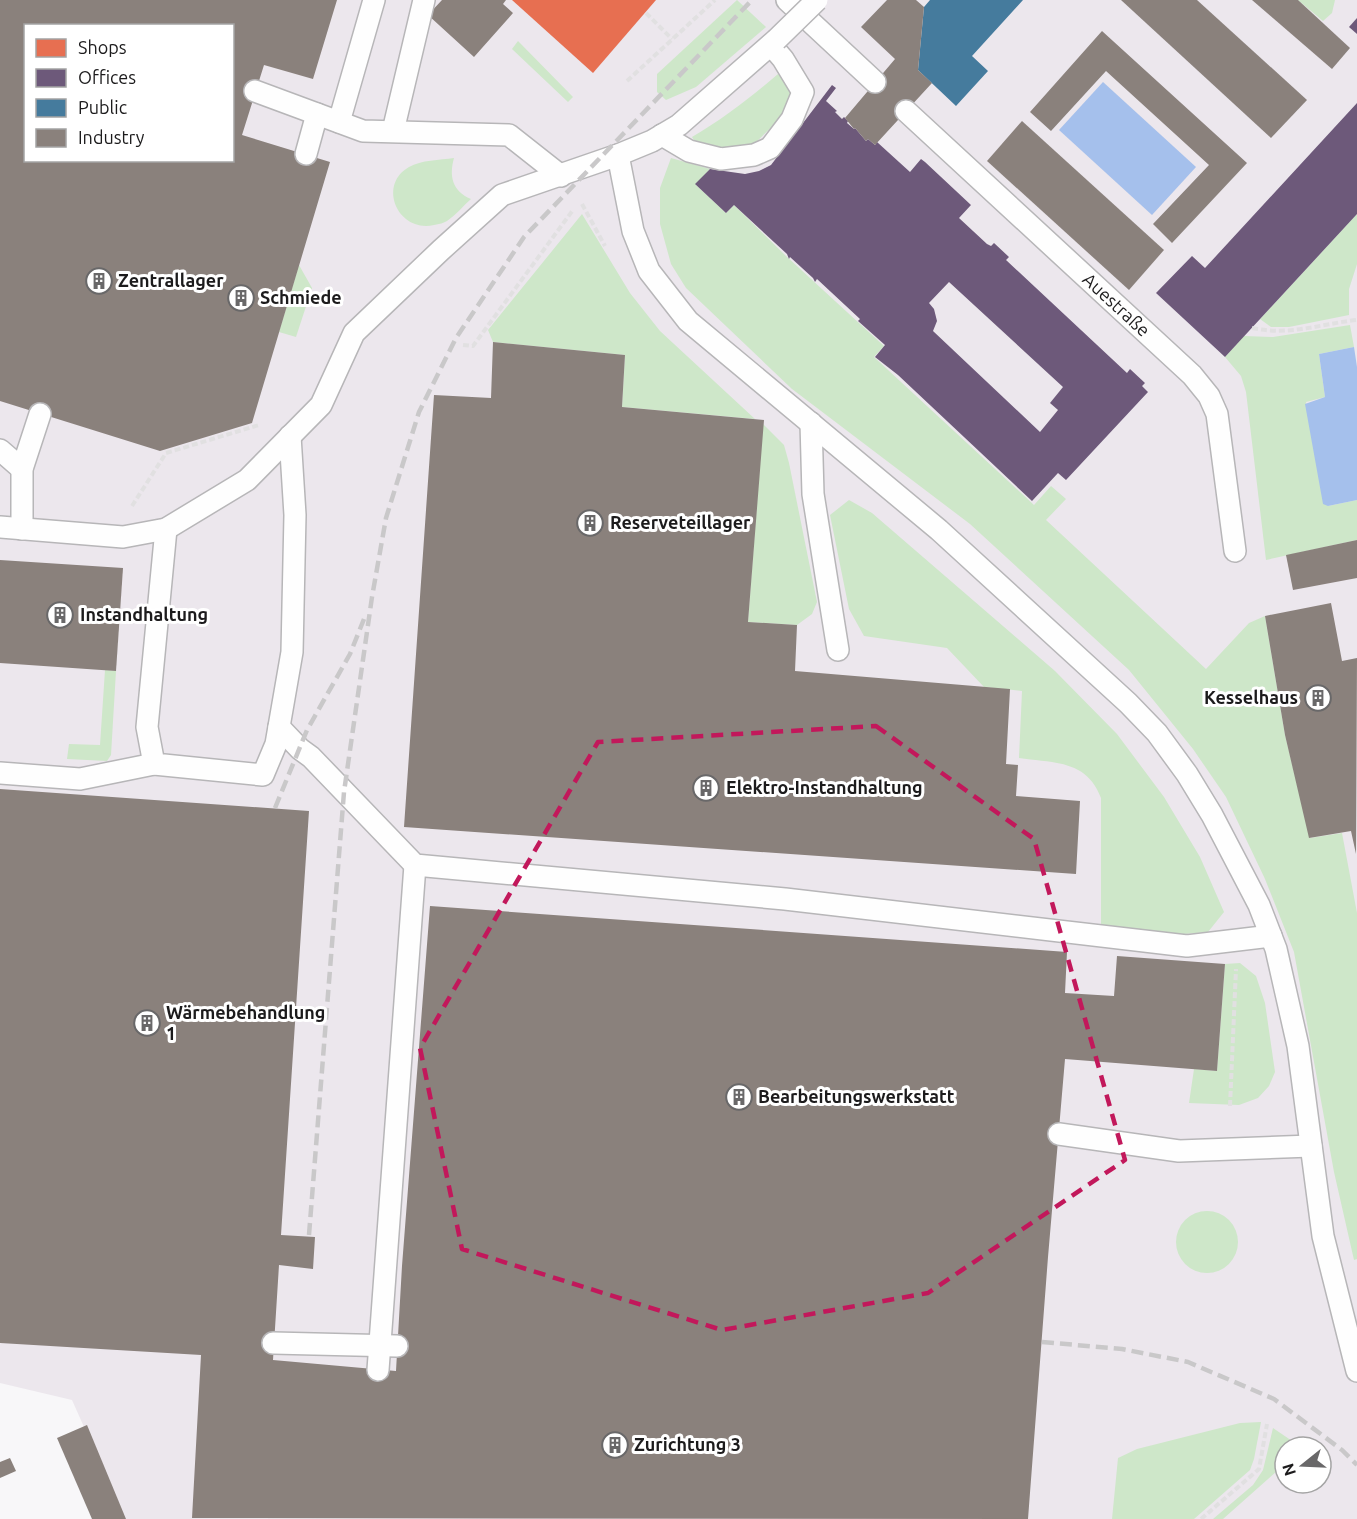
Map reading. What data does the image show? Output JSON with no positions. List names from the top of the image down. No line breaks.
{"streets":{"lane":["Auestraße"]},"places":{"building":["Zentrallager","Schmiede","Reserveteillager","Instandhaltung","Kesselhaus","Elektro-Instandhaltung","Wärmebehandlung 1","Bearbeitungswerkstatt","Zurichtung 3"]},"legend":["Shops","Offices","Public","Industry"],"north":"left"}
